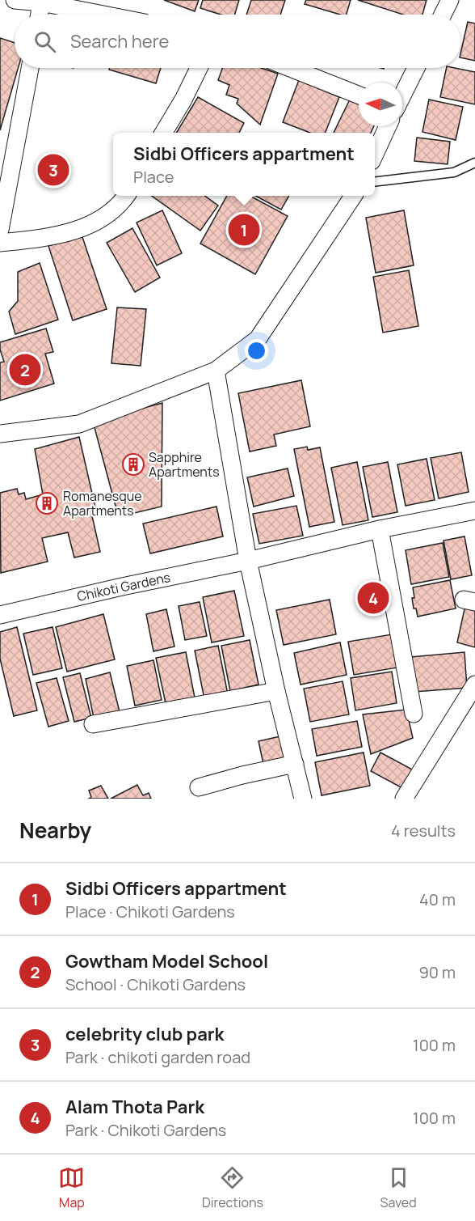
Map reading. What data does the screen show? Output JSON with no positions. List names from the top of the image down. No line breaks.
{"streets":{"street":["Chikoti Gardens"]},"places":{"building":["Sapphire Apartments","Romanesque Apartments"]},"north":"left","page":{"search":"Search here","popup":["Sidbi Officers appartment","Place"],"pins":["3","1","2","4"],"heading":["Nearby","4 results"],"list":[{"mark":"1","name":"Sidbi Officers appartment","note":"Place · Chikoti Gardens","value":"40 m"},{"mark":"2","name":"Gowtham Model School","note":"School · Chikoti Gardens","value":"90 m"},{"mark":"3","name":"celebrity club park","note":"Park · chikoti garden road","value":"100 m"},{"mark":"4","name":"Alam Thota Park","note":"Park · Chikoti Gardens","value":"100 m"}],"nav":["Map","Directions","Saved"]}}
